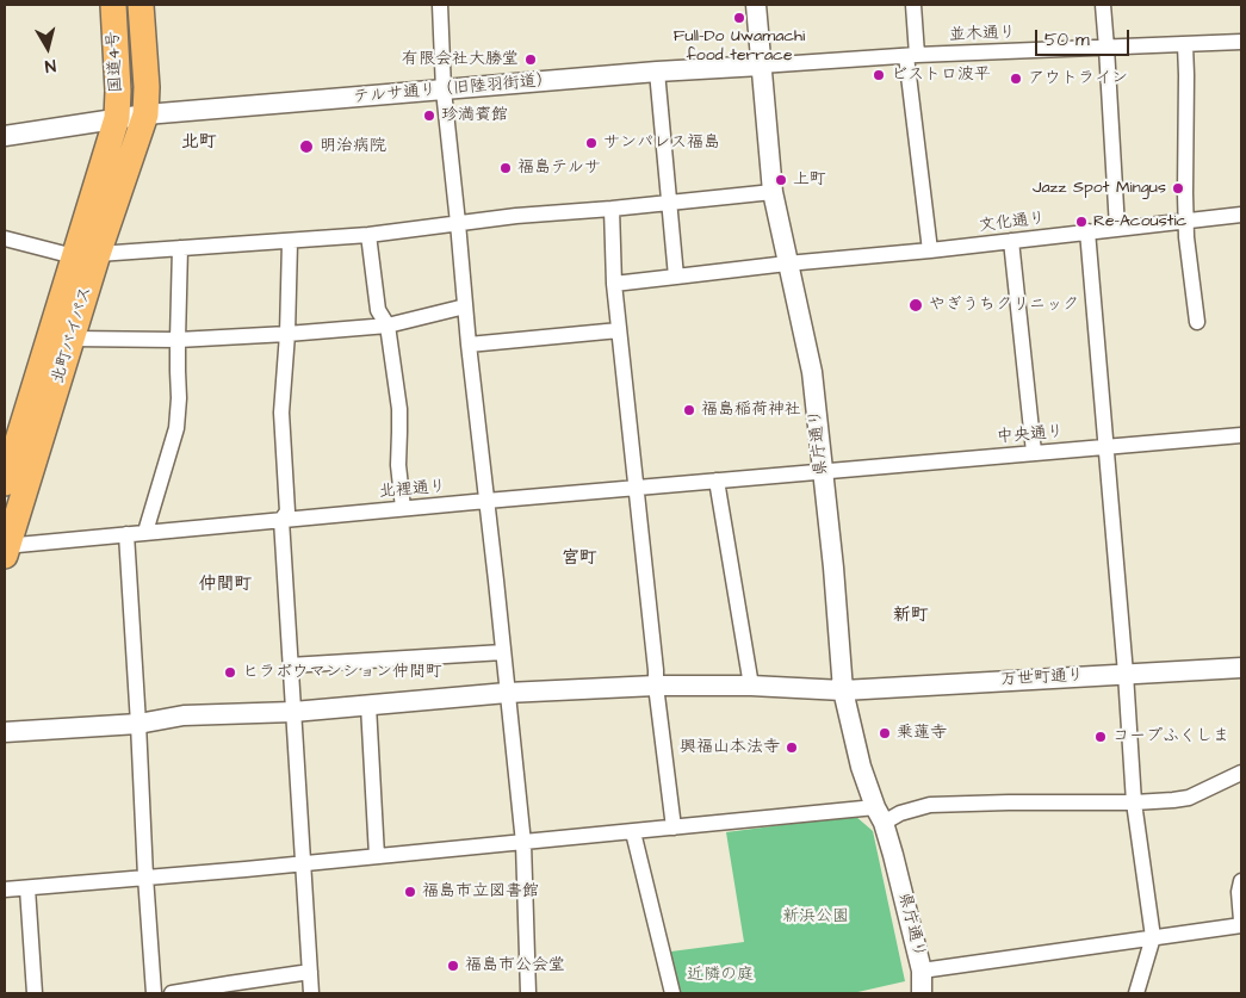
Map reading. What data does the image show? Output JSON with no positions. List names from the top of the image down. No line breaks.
{"streets":{"highway":["国道4号","北町バイパス"],"street":["並木通り","テルサ通り（旧陸羽街道）","文化通り","中央通り","県庁通り","北裡通り","万世町通り"]},"crossings":[["並木通り","テルサ通り（旧陸羽街道）"],["並木通り","県庁通り"],["国道4号","テルサ通り（旧陸羽街道）"],["国道4号","北町バイパス"],["テルサ通り（旧陸羽街道）","北町バイパス"],["テルサ通り（旧陸羽街道）","県庁通り"],["文化通り","県庁通り"],["北町バイパス","北裡通り"],["中央通り","県庁通り"],["中央通り","北裡通り"],["県庁通り","北裡通り"],["県庁通り","万世町通り"]],"districts":["北町","宮町","仲間町","新町"],"parks":["新浜公園","近隣の庭"],"places":["Full-Do Uwamachi food terrace","有限会社大勝堂","ビストロ波平","アウトライン","珍満賓館","サンパレス福島","明治病院","福島テルサ","上町","Jazz Spot Mingus","Re-Acoustic","やぎうちクリニック","福島稲荷神社","ヒラボウマンション仲間町","乗蓮寺","コープふくしま","興福山本法寺","福島市立図書館","福島市公会堂"],"scale_bar":"50 m","north":"bottom"}
